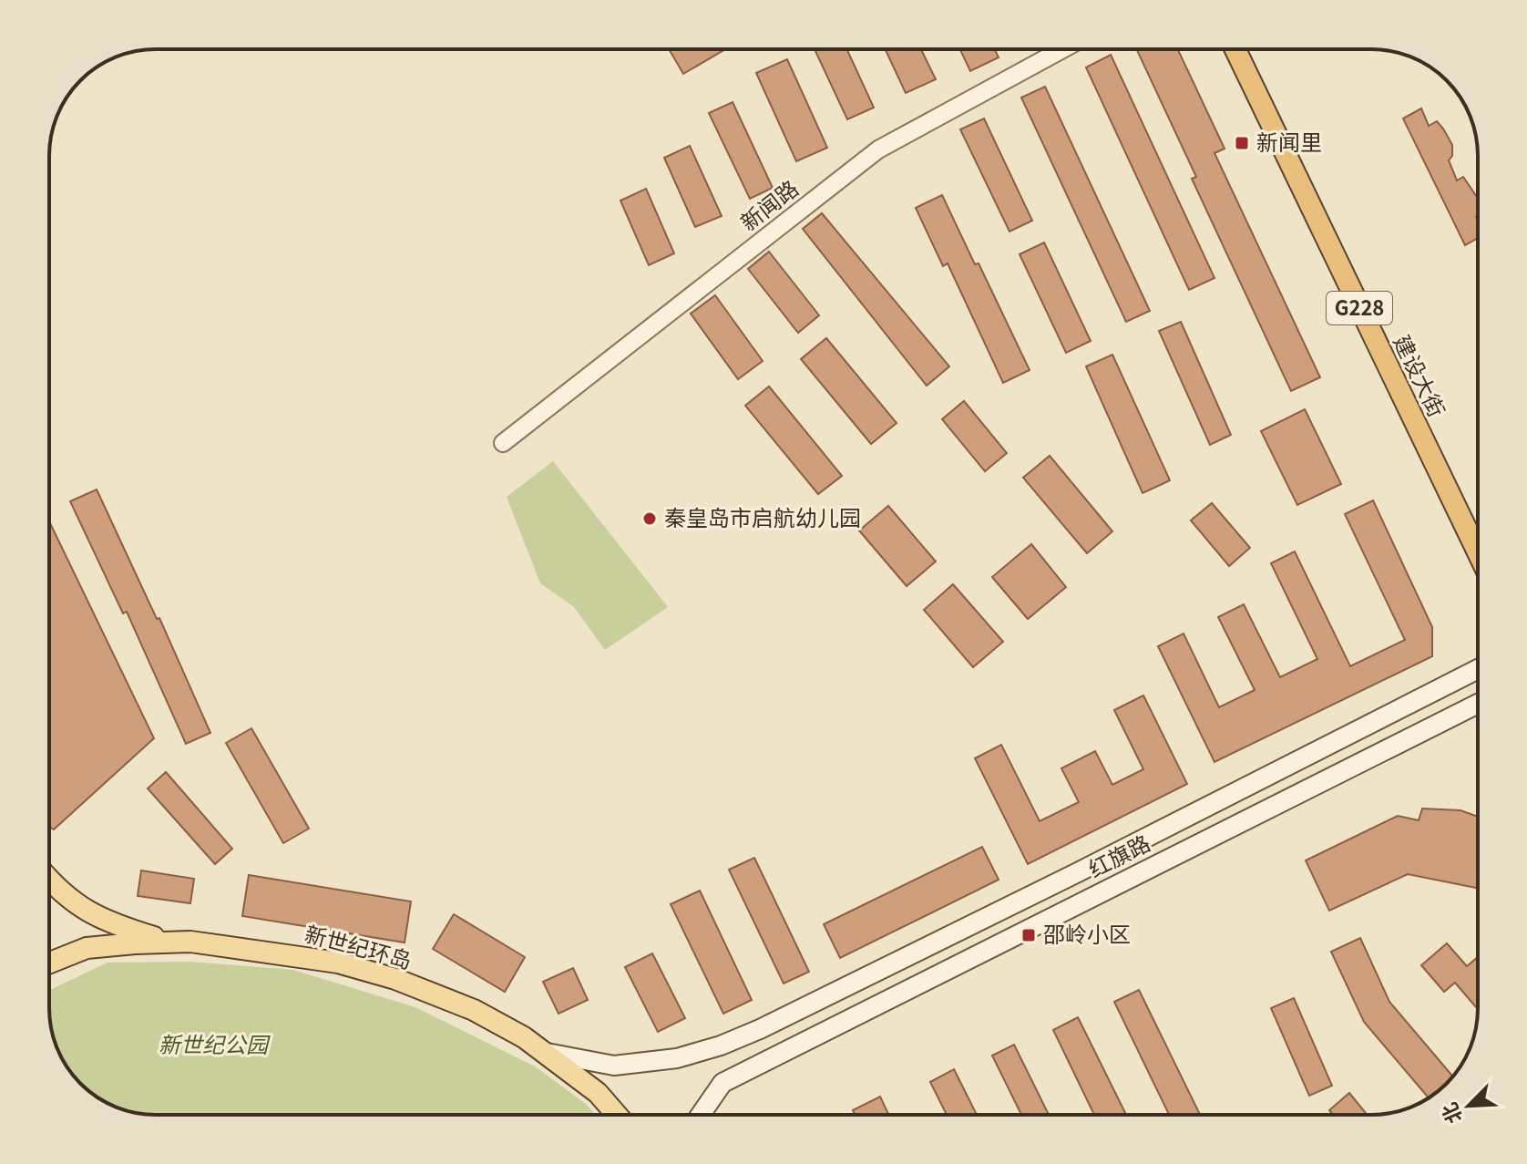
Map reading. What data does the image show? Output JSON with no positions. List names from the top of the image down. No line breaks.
{"streets":{"highway":["G228","建设大街"],"main road":["红旗路","新世纪环岛"],"street":["新闻路"]},"parks":["新世纪公园"],"places":{"transit":["新闻里","邵岭小区"],"other":["秦皇岛市启航幼儿园"]},"north":"bottom left"}
